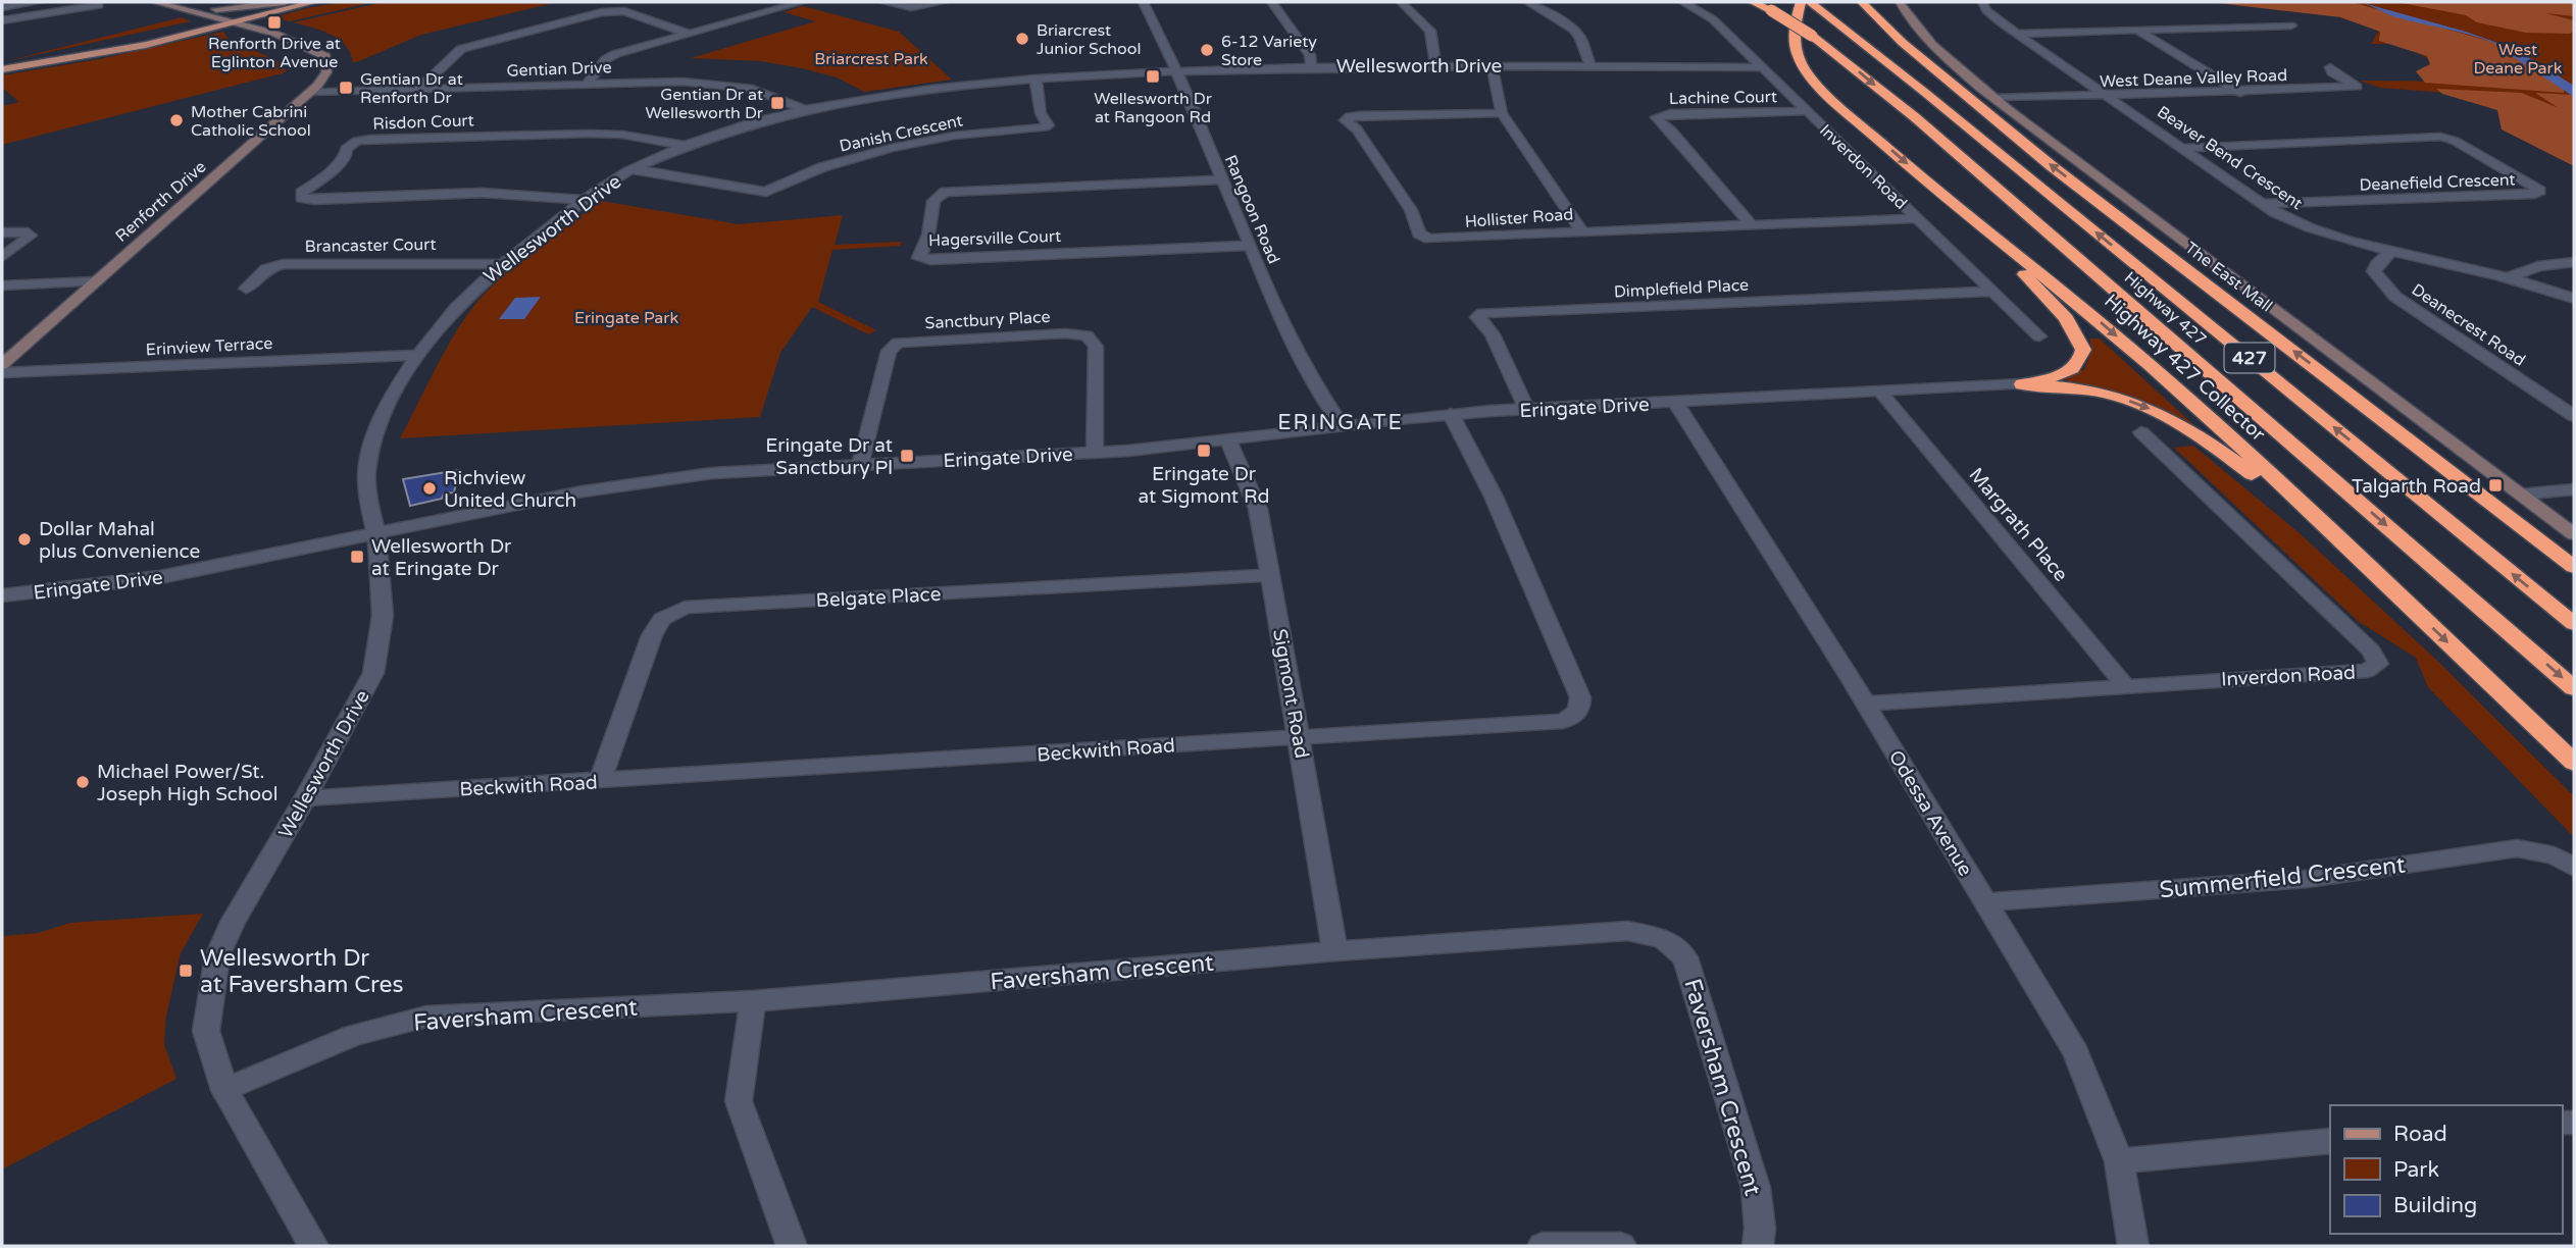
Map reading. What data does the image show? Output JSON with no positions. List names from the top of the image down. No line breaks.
{"streets":{"highway":["Highway 427","427","Highway 427 Collector"],"main road":["Renforth Drive","The East Mall"],"street":["Wellesworth Drive","Gentian Drive","West Deane Valley Road","Lachine Court","Risdon Court","Danish Crescent","Beaver Bend Crescent","Inverdon Road","Deanefield Crescent","Rangoon Road","Hollister Road","Hagersville Court","Brancaster Court","Dimplefield Place","Sanctbury Place","Deanecrest Road","Erinview Terrace","Eringate Drive","Margrath Place","Belgate Place","Sigmont Road","Beckwith Road","Odessa Avenue","Summerfield Crescent","Faversham Crescent"]},"crossings":[["Wellesworth Drive","Gentian Drive"],["Wellesworth Drive","Risdon Court"],["Wellesworth Drive","Danish Crescent"],["Wellesworth Drive","Inverdon Road"],["Wellesworth Drive","Rangoon Road"],["Wellesworth Drive","Brancaster Court"],["Wellesworth Drive","Erinview Terrace"],["Wellesworth Drive","Eringate Drive"],["Wellesworth Drive","Beckwith Road"],["Wellesworth Drive","Faversham Crescent"],["Gentian Drive","Renforth Drive"],["West Deane Valley Road","Beaver Bend Crescent"],["West Deane Valley Road","The East Mall"],["Lachine Court","Inverdon Road"],["Lachine Court","Hollister Road"],["Beaver Bend Crescent","Deanefield Crescent"],["Beaver Bend Crescent","Deanecrest Road"],["Inverdon Road","Hollister Road"],["Inverdon Road","Dimplefield Place"],["Inverdon Road","Margrath Place"],["Inverdon Road","Odessa Avenue"],["Rangoon Road","Hagersville Court"],["Rangoon Road","Eringate Drive"],["Dimplefield Place","Eringate Drive"],["Sanctbury Place","Eringate Drive"],["Eringate Drive","Margrath Place"],["Eringate Drive","Sigmont Road"],["Eringate Drive","Beckwith Road"],["Eringate Drive","Odessa Avenue"],["Belgate Place","Sigmont Road"],["Belgate Place","Beckwith Road"],["Sigmont Road","Beckwith Road"],["Sigmont Road","Faversham Crescent"],["Odessa Avenue","Summerfield Crescent"]],"districts":["ERINGATE"],"parks":["West Deane Park","Briarcrest Park","Eringate Park"],"places":{"transit":["Renforth Drive at Eglinton Avenue","Wellesworth Dr at Rangoon Rd","Gentian Dr at Renforth Dr","Gentian Dr at Wellesworth Dr","Eringate Dr at Sigmont Rd","Eringate Dr at Sanctbury Pl","Talgarth Road","Wellesworth Dr at Eringate Dr","Wellesworth Dr at Faversham Cres"],"other":["Briarcrest Junior School","6-12 Variety Store","Mother Cabrini Catholic School","Richview United Church","Dollar Mahal plus Convenience","Michael Power/St. Joseph High School"]},"legend":["Road","Park","Building"]}
